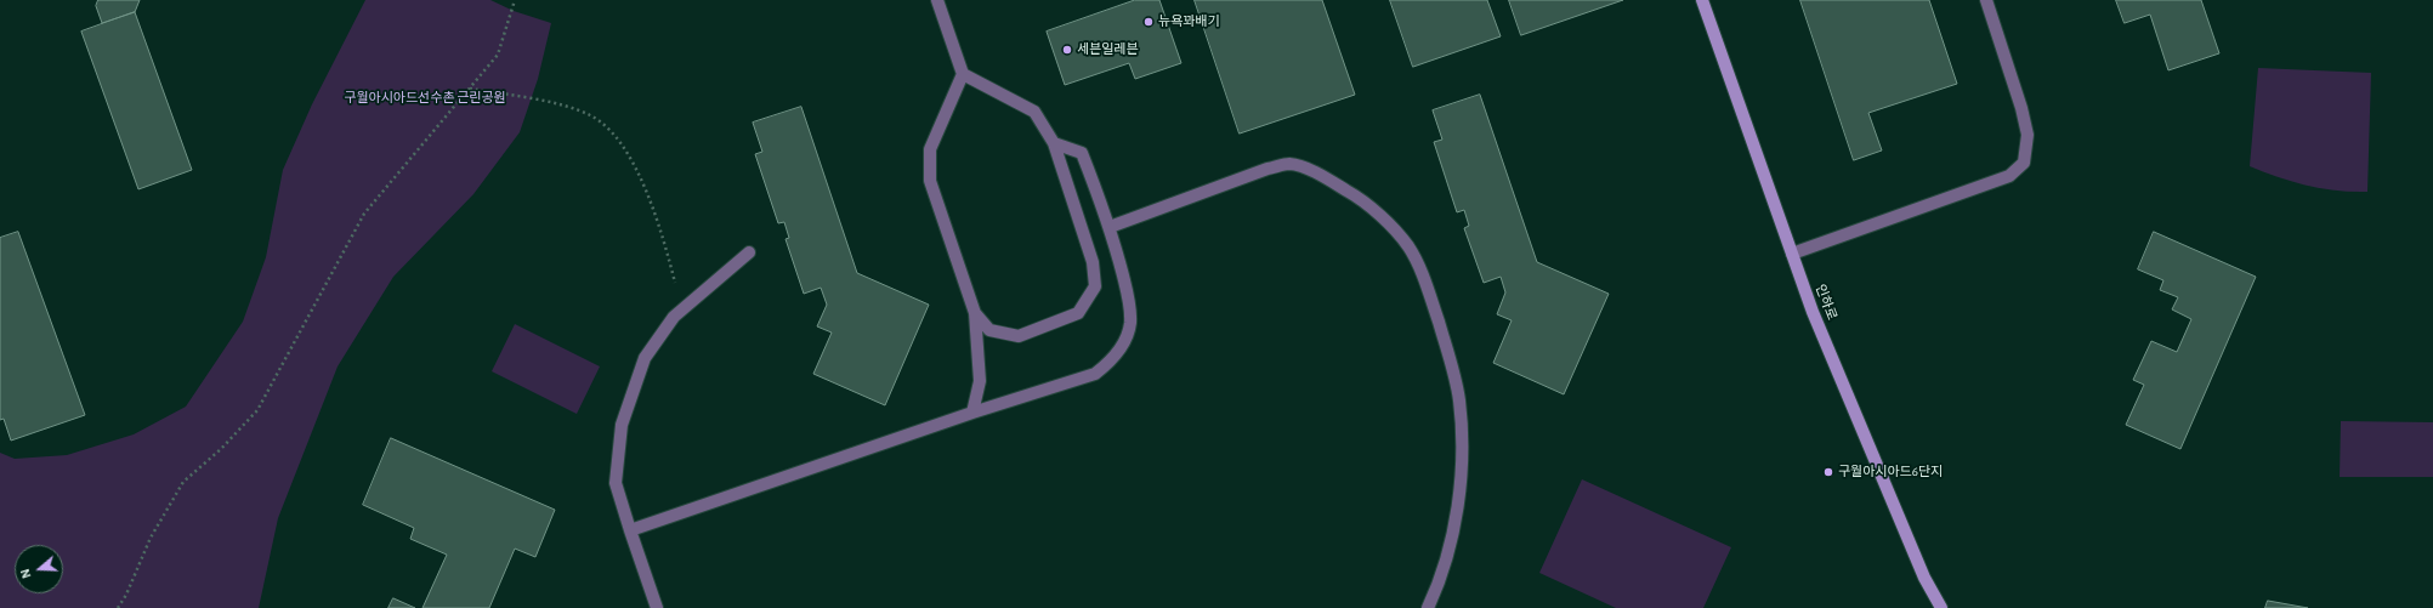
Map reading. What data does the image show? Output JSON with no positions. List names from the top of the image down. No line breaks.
{"streets":{"main road":["인하로"]},"parks":["구월아시아드선수촌 근린공원"],"places":["뉴욕꽈배기","세븐일레븐","구월아시아드6단지"],"north":"left"}
